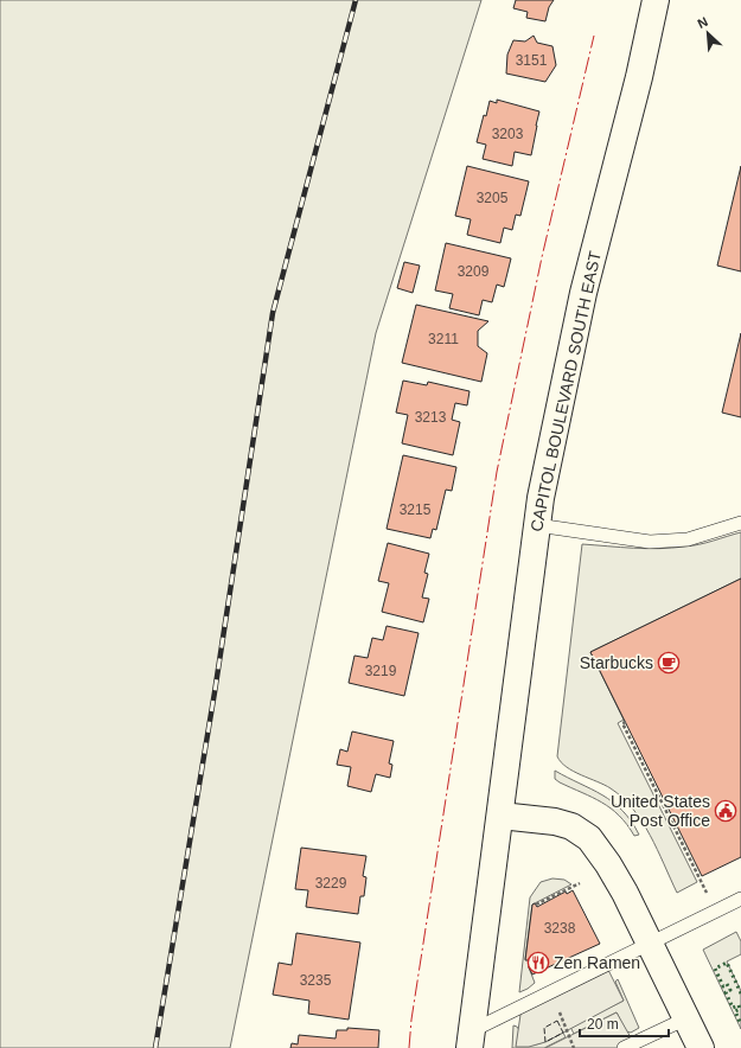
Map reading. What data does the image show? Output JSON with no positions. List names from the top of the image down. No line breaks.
{"streets":{"main road":["CAPITOL BOULEVARD SOUTH EAST"]},"places":{"cafe":["Starbucks"],"public building":["United States Post Office"],"restaurant":["Zen Ramen"]},"house_numbers":["3151","3203","3205","3209","3211","3213","3215","3219","3229","3238","3235"],"scale_bar":"20 m","north":"top left"}
